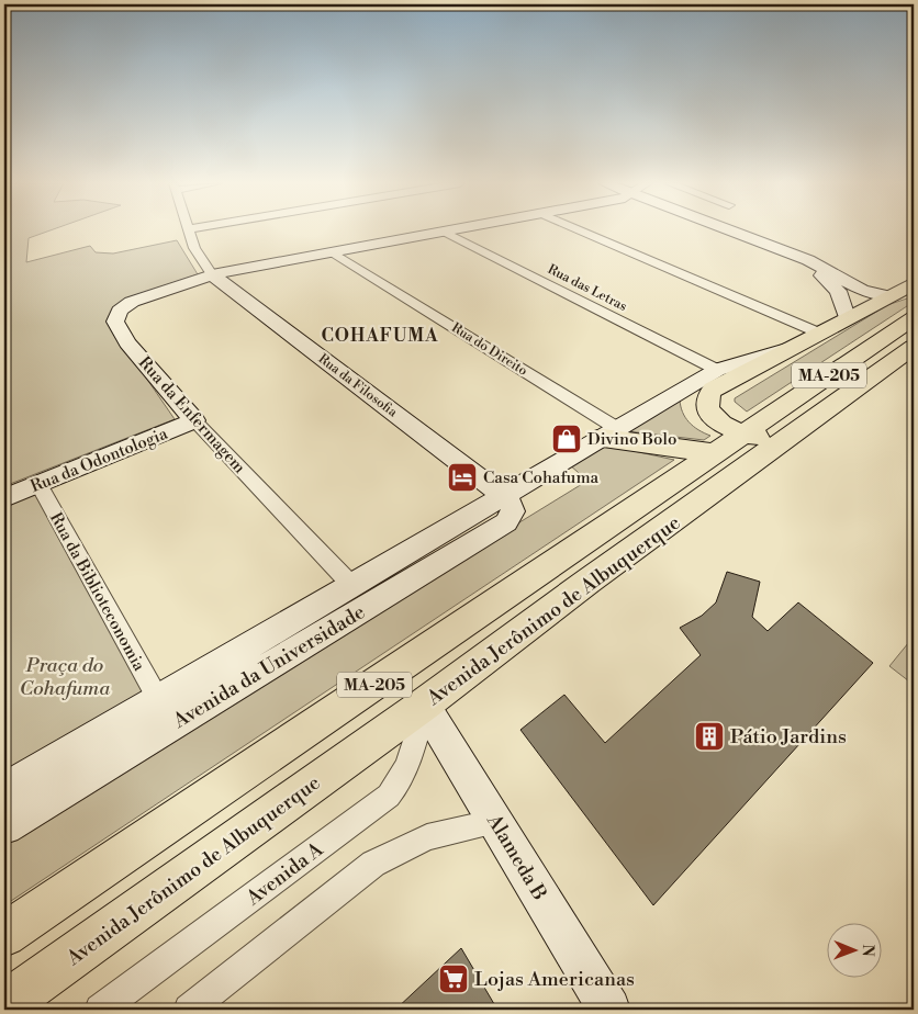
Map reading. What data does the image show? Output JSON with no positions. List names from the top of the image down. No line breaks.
{"streets":{"main road":["MA-205","Avenida Jerônimo de Albuquerque","Avenida da Universidade"],"street":["Rua das Letras","Rua do Direito","Rua da Filosofia","Rua da Enfermagem","Rua da Odontologia","Rua da Biblioteconomia","Alameda B","Avenida A"]},"crossings":[["Rua das Letras","Avenida da Universidade"],["Rua do Direito","Avenida da Universidade"],["Rua da Filosofia","Rua da Enfermagem"],["Rua da Filosofia","Avenida da Universidade"],["Rua da Enfermagem","Rua da Odontologia"],["Rua da Enfermagem","Avenida da Universidade"],["Rua da Odontologia","Rua da Biblioteconomia"],["Rua da Biblioteconomia","Avenida da Universidade"],["Avenida Jerônimo de Albuquerque","Avenida da Universidade"],["Avenida Jerônimo de Albuquerque","Alameda B"],["Avenida Jerônimo de Albuquerque","Avenida A"],["Alameda B","Avenida A"]],"districts":["COHAFUMA"],"parks":["Praça do Cohafuma"],"places":{"shop":["Divino Bolo"],"hotel":["Casa Cohafuma"],"building":["Pátio Jardins"],"supermarket":["Lojas Americanas"]},"north":"right"}
